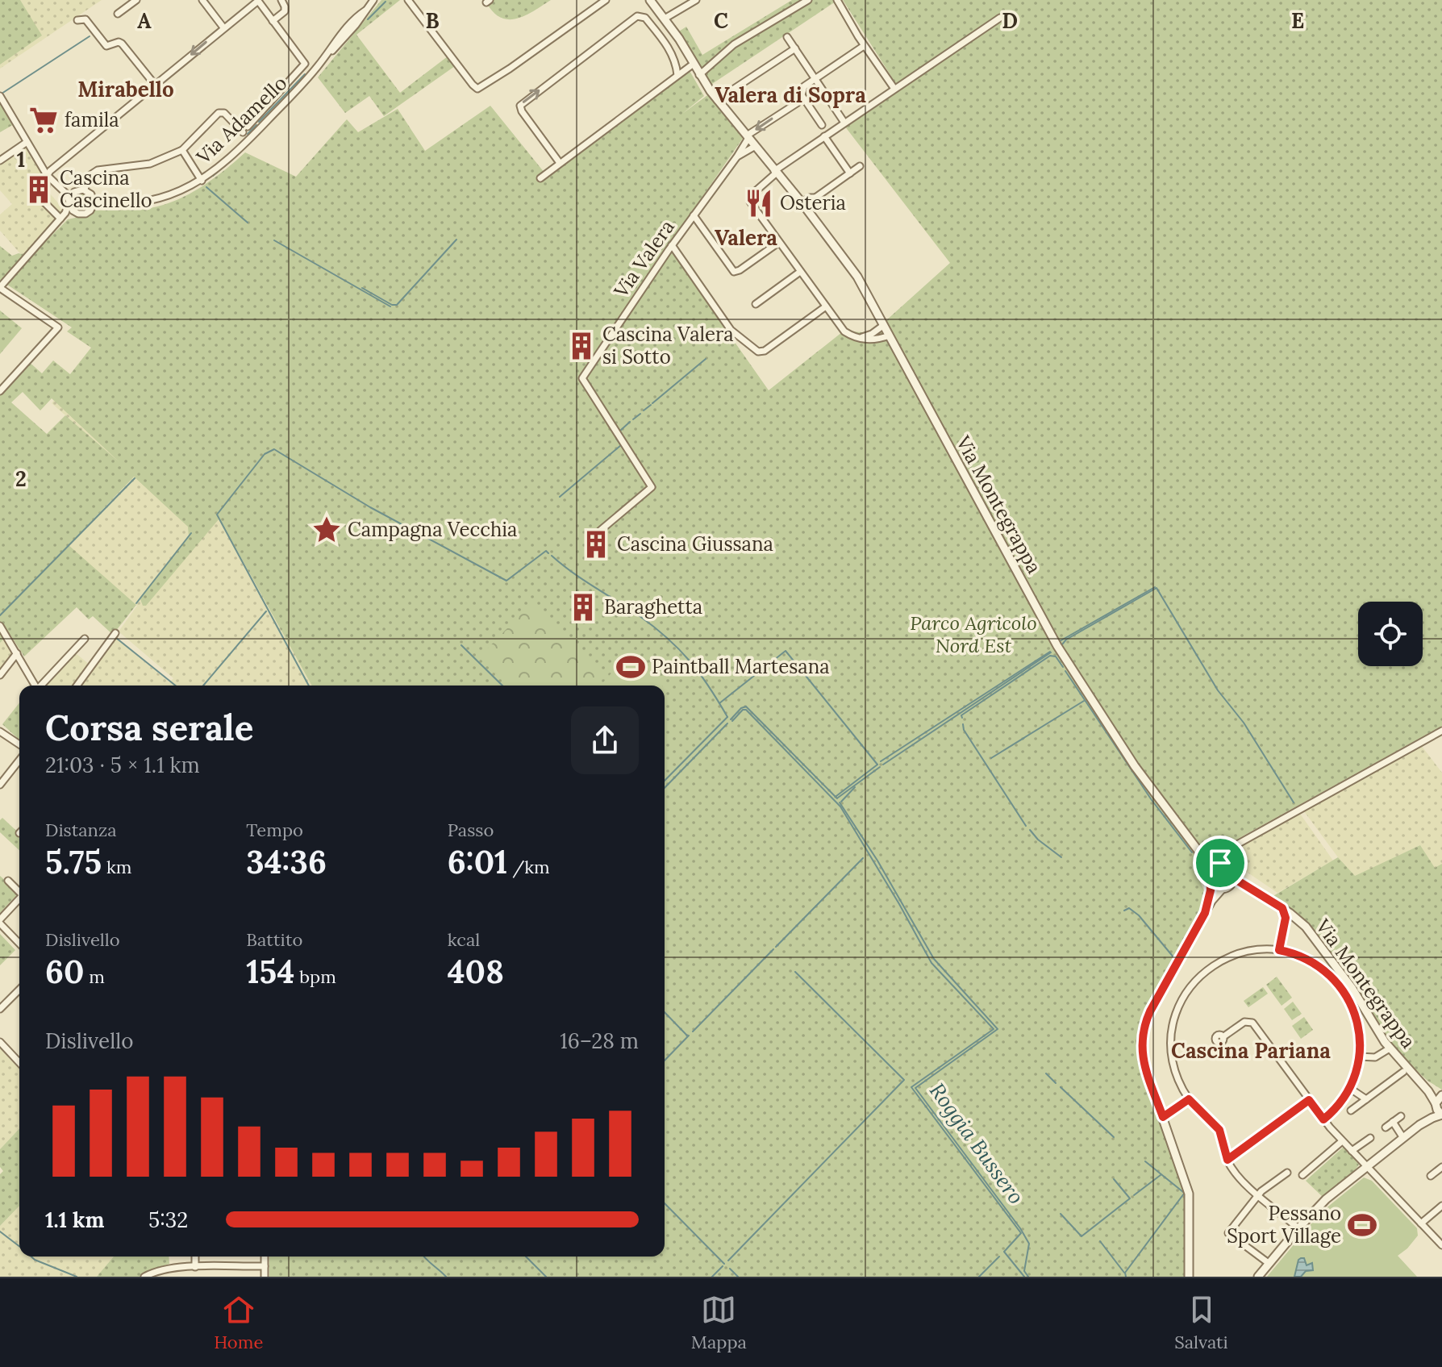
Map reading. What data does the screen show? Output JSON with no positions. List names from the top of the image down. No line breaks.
{"streets":{"street":["Via Adamello","Via Valera","Via Montegrappa"]},"crossings":[["Via Valera","Via Montegrappa"]],"districts":["Mirabello","Valera di Sopra","Valera","Cascina Pariana"],"water":["Roggia Bussero"],"parks":["Parco Agricolo Nord Est"],"places":{"supermarket":["famila"],"building":["Cascina Cascinello","Cascina Valera si Sotto","Cascina Giussana","Baraghetta"],"restaurant":["Osteria"],"place":["Campagna Vecchia"],"sports":["Paintball Martesana","Pessano Sport Village"]},"page":{"heading":["Corsa serale","21:03 · 5 × 1.1 km"],"stats":[["Distanza","5.75 km"],["Tempo","34:36"],["Passo","6:01 /km"],["Dislivello","60 m"],["Battito","154 bpm"],["kcal","408"]],"chart":["Dislivello","16–28 m"],"list":[{"name":"1.1 km","note":"5:32"}],"tabs":["Home","Mappa","Salvati"]},"grid":{"columns":["A","B","C","D","E"],"rows":["1","2"]}}
